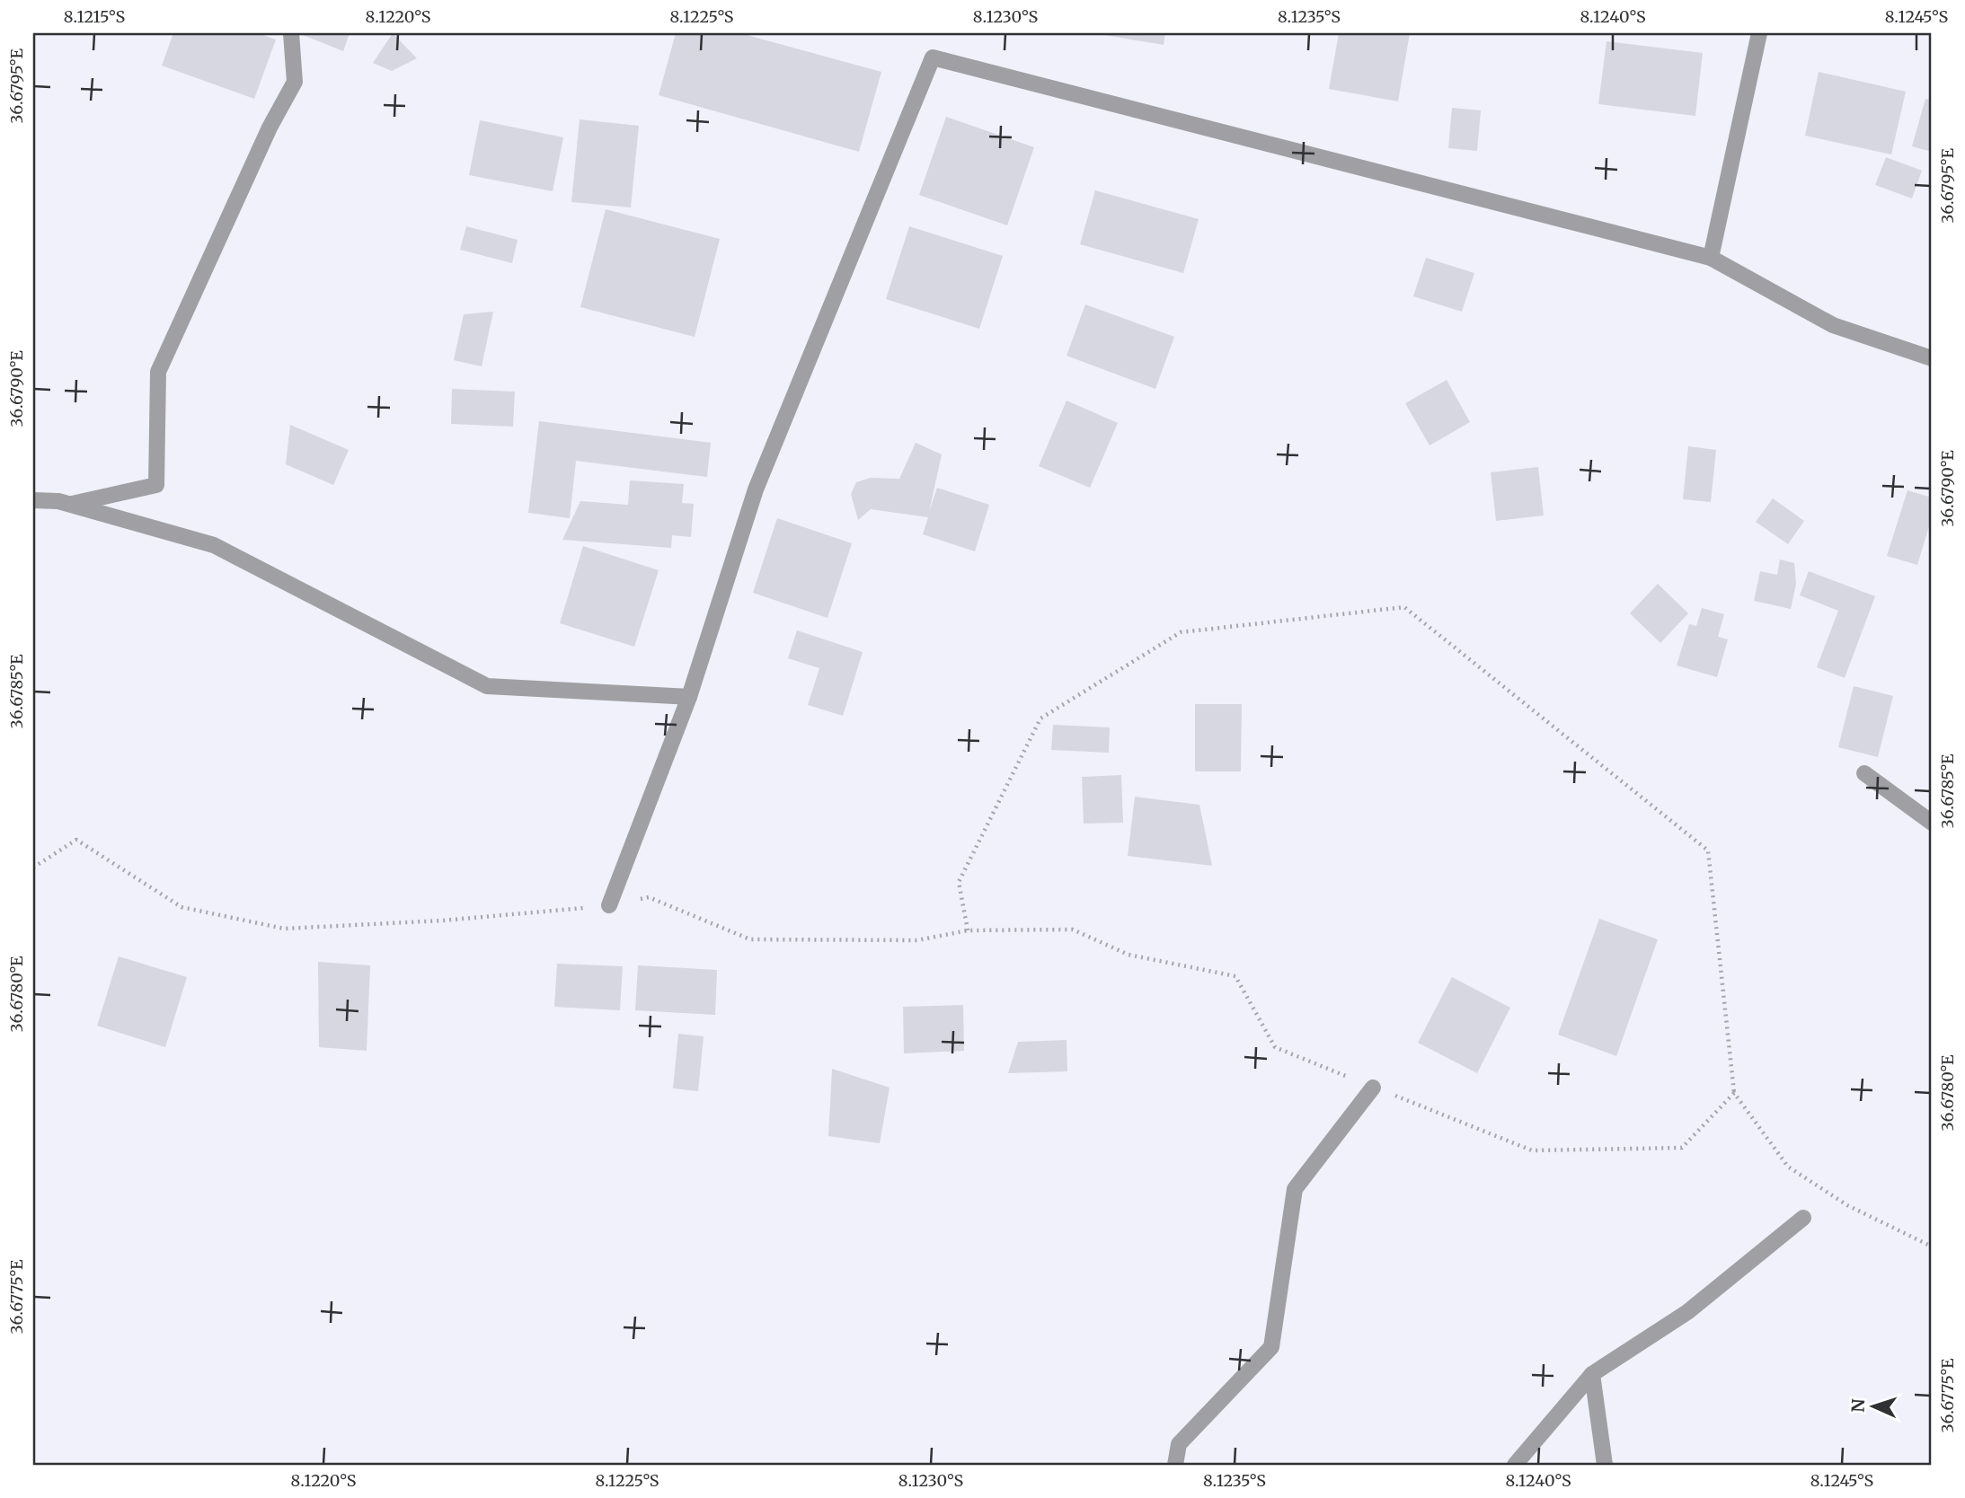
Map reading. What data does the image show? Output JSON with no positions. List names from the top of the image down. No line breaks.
{"north":"left","coordinates":["8.1215°S","8.1220°S","8.1225°S","8.1230°S","8.1235°S","8.1240°S","8.1245°S","36.6795°E","36.6790°E","36.6785°E","36.6780°E","36.6775°E"]}
